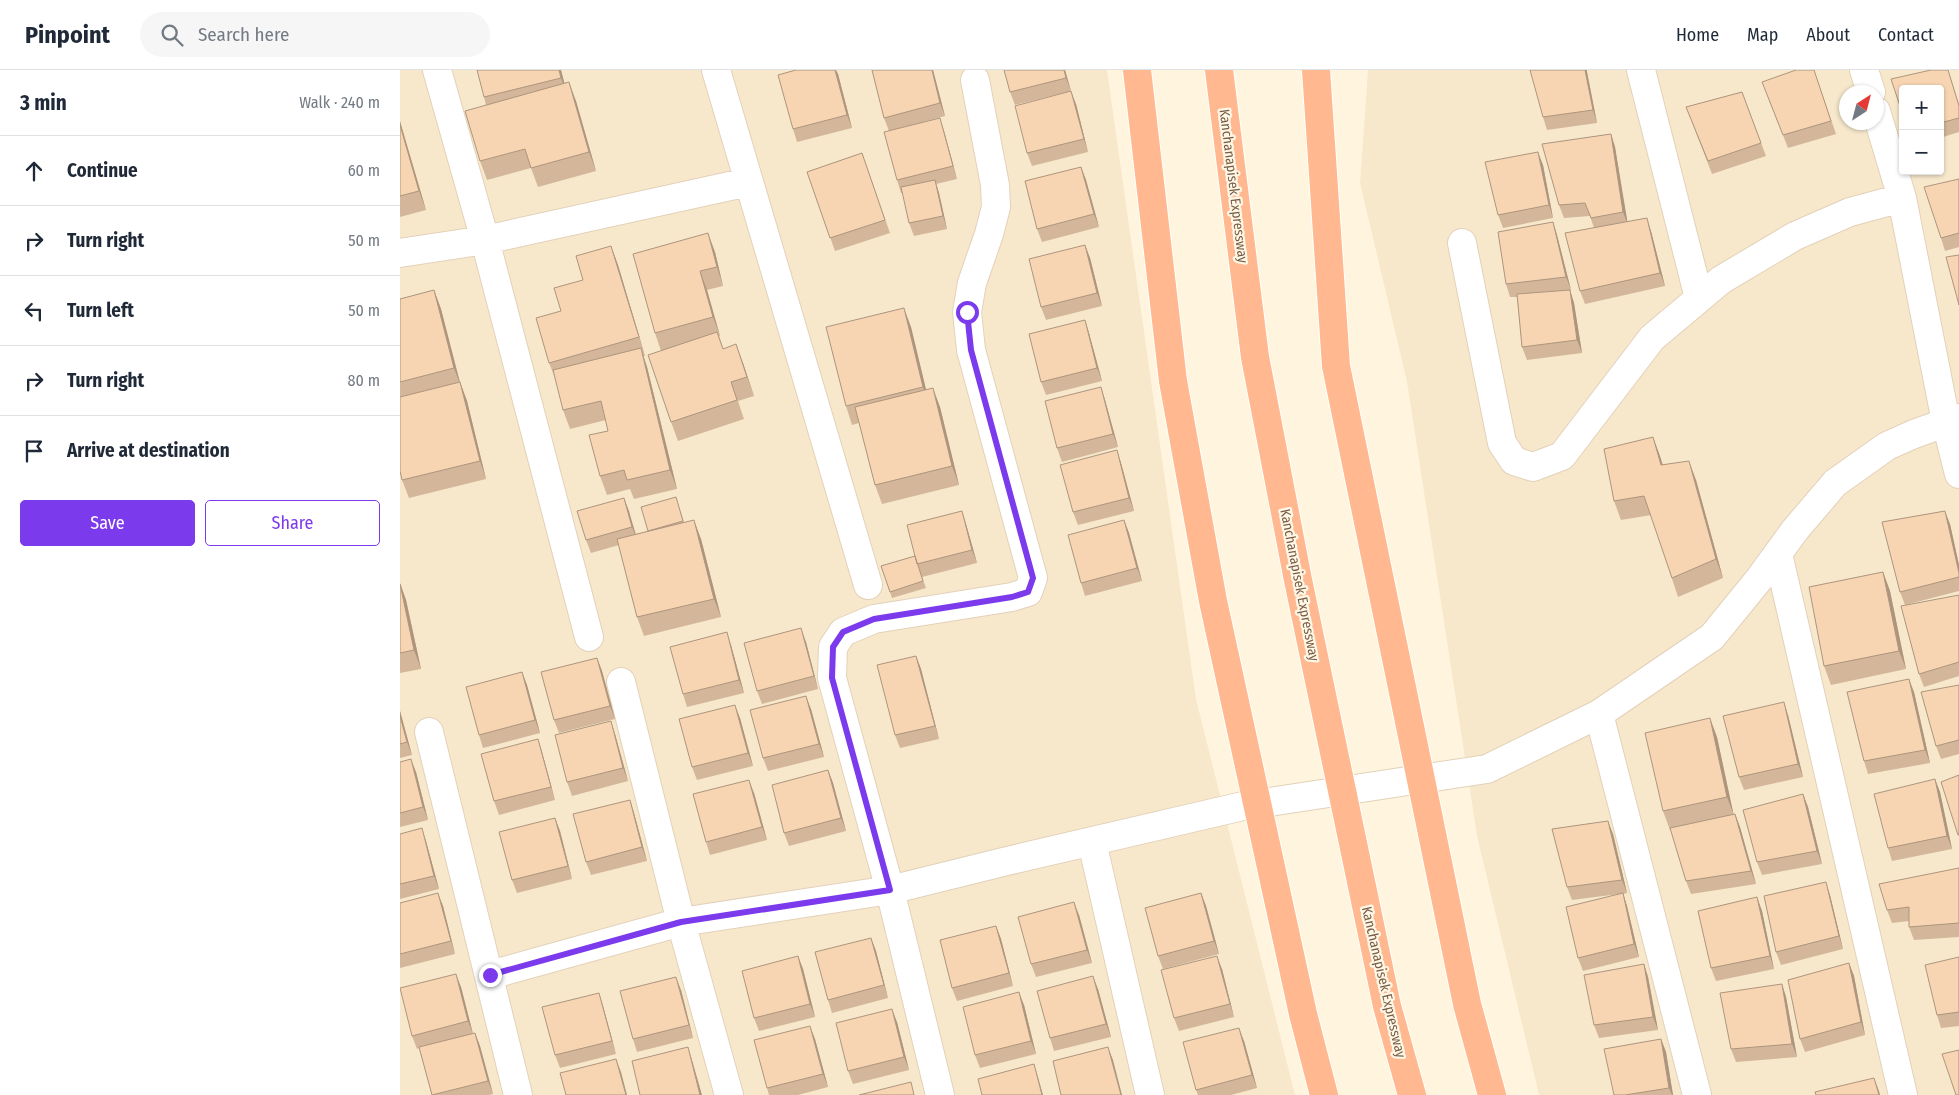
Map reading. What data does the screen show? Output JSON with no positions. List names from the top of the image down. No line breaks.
{"streets":{"highway":["Kanchanapisek Expressway"]},"north":"top right","page":{"header":"Pinpoint","search":"Search here","nav":["Home","Map","About","Contact"],"heading":["3 min","Walk · 240 m"],"map_buttons":["+","−"],"list":[["Continue","60 m"],["Turn right","50 m"],["Turn left","50 m"],["Turn right","80 m"],"Arrive at destination"],"buttons":["Save","Share"]}}
